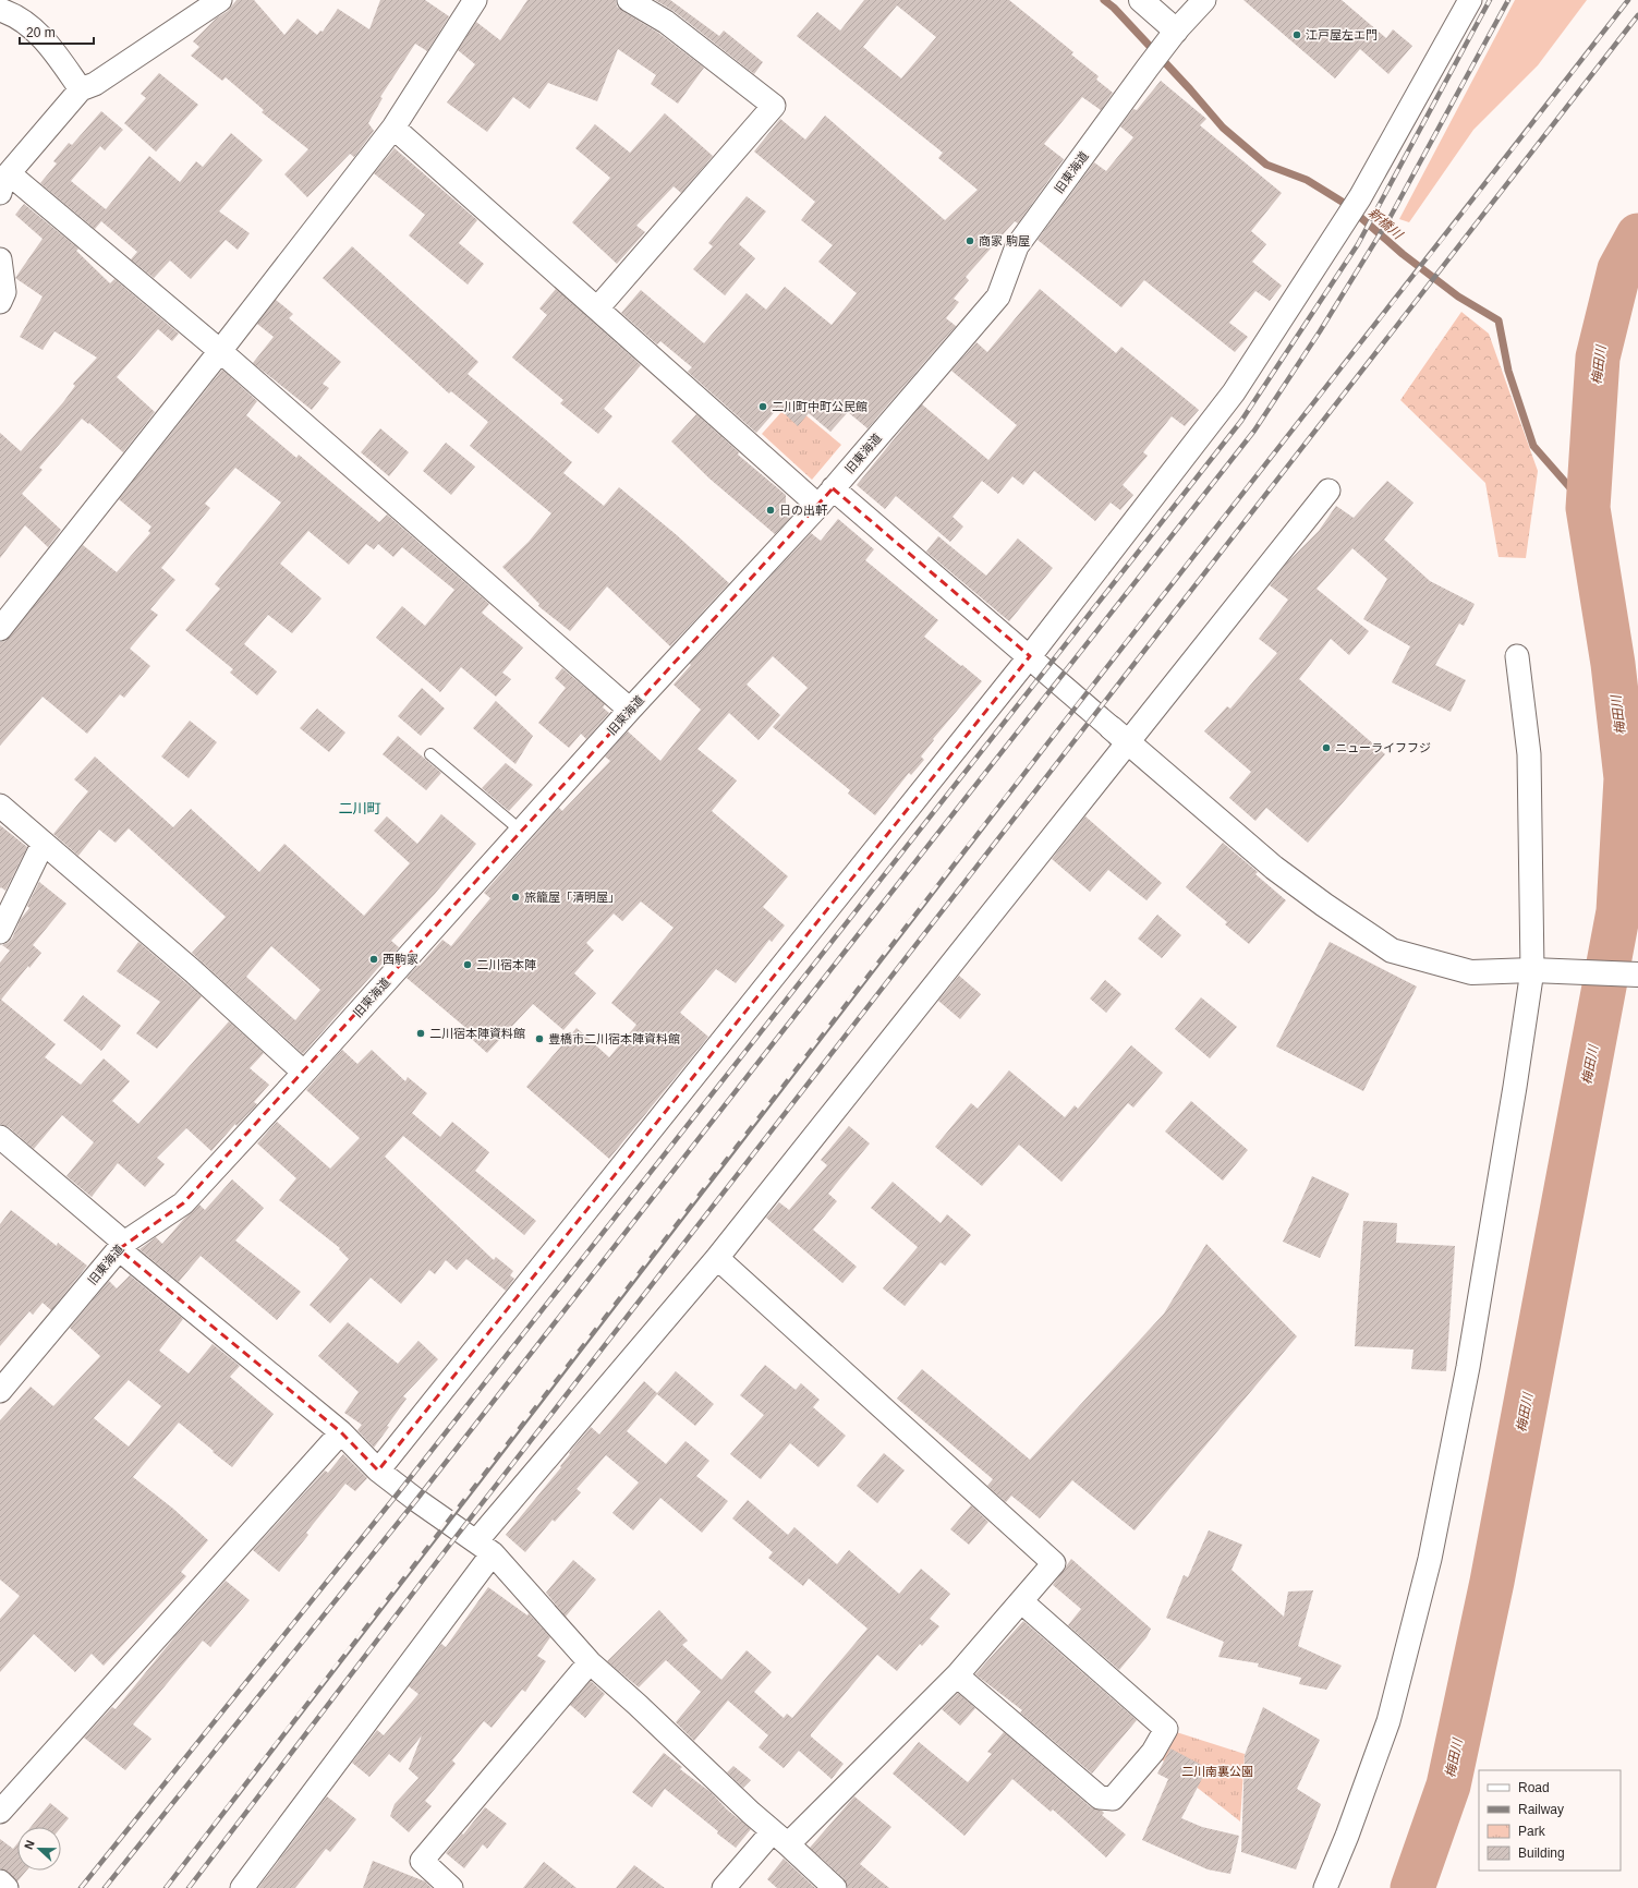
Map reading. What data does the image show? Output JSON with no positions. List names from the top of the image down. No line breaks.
{"streets":{"street":["旧東海道"]},"districts":["二川町"],"water":["新橋川","梅田川"],"parks":["二川南裏公園"],"places":["江戸屋左エ門","商家 駒屋","二川町中町公民館","日の出軒","ニューライフフジ","旅籠屋「清明屋」","西駒家","二川宿本陣","二川宿本陣資料館","豊橋市二川宿本陣資料館"],"legend":["Road","Railway","Park","Building"],"scale_bar":"20 m","north":"left"}
